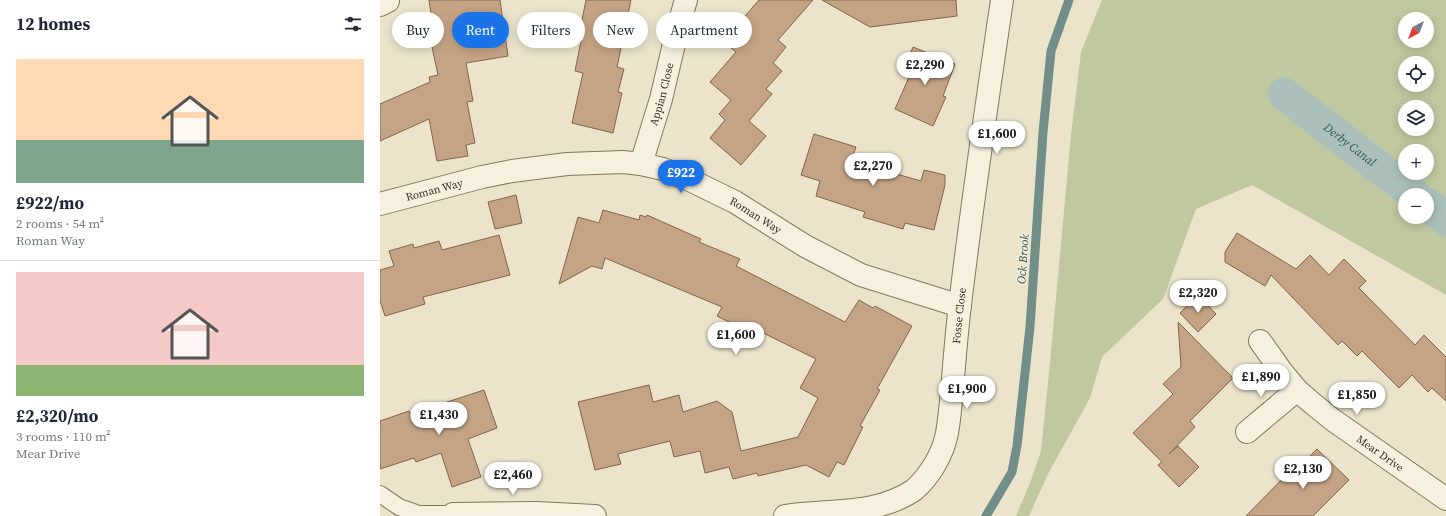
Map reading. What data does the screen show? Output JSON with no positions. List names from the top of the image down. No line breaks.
{"streets":{"street":["Appian Close","Roman Way","Fosse Close","Mear Drive"]},"crossings":[["Appian Close","Roman Way"],["Roman Way","Fosse Close"]],"water":["Derby Canal","Ock Brook"],"north":"bottom left","page":{"heading":"12 homes","map_buttons":["+","−"],"chip":["Buy","Rent","Filters","New","Apartment"],"list":[{"name":"£922/mo","note":"2 rooms · 54 m² · Roman Way"},{"name":"£2,320/mo","note":"3 rooms · 110 m² · Mear Drive"}],"price":["£2,290","£1,600","£2,270","£922","£2,320","£1,600","£1,890","£1,900","£1,850","£1,430","£2,130","£2,460"]}}
